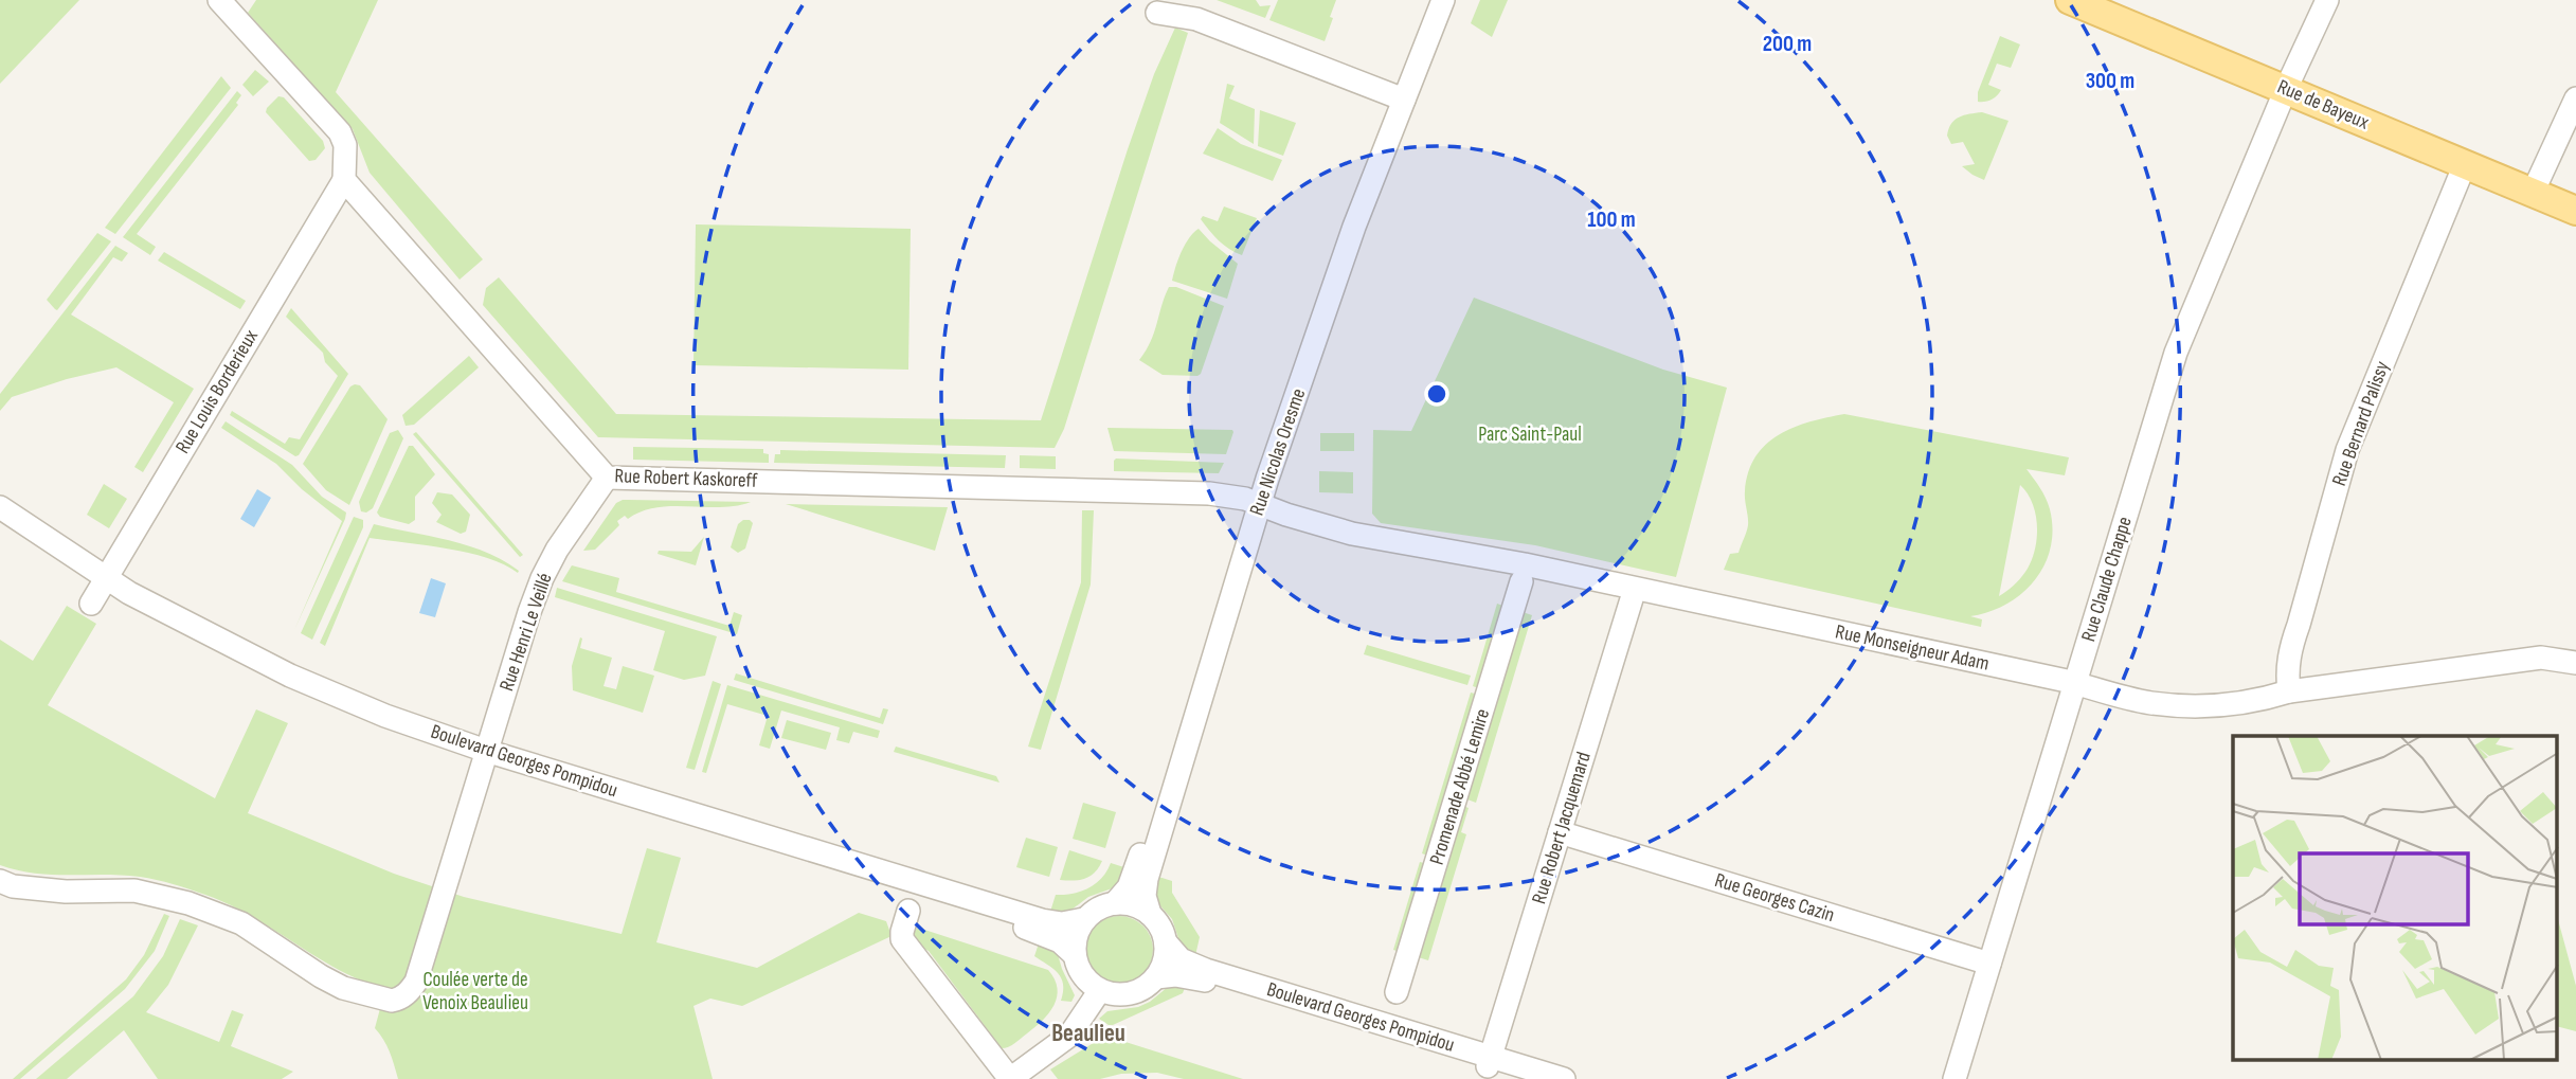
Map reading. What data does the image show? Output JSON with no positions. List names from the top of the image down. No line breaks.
{"streets":{"main road":["Rue de Bayeux"],"street":["Rue Louis Borderieux","Rue Bernard Palissy","Rue Nicolas Oresme","Rue Robert Kaskoreff","Rue Claude Chappe","Rue Henri Le Veillé","Rue Monseigneur Adam","Boulevard Georges Pompidou","Promenade Abbé Lemire","Rue Robert Jacquemard","Rue Georges Cazin"]},"crossings":[["Rue de Bayeux","Rue Bernard Palissy"],["Rue de Bayeux","Rue Claude Chappe"],["Rue Louis Borderieux","Rue Robert Kaskoreff"],["Rue Louis Borderieux","Boulevard Georges Pompidou"],["Rue Bernard Palissy","Rue Monseigneur Adam"],["Rue Nicolas Oresme","Rue Robert Kaskoreff"],["Rue Nicolas Oresme","Rue Monseigneur Adam"],["Rue Nicolas Oresme","Boulevard Georges Pompidou"],["Rue Robert Kaskoreff","Rue Henri Le Veillé"],["Rue Robert Kaskoreff","Rue Monseigneur Adam"],["Rue Claude Chappe","Rue Monseigneur Adam"],["Rue Claude Chappe","Rue Georges Cazin"],["Rue Henri Le Veillé","Boulevard Georges Pompidou"],["Rue Monseigneur Adam","Rue Robert Jacquemard"],["Boulevard Georges Pompidou","Rue Robert Jacquemard"],["Rue Robert Jacquemard","Rue Georges Cazin"]],"districts":["Beaulieu"],"parks":["Parc Saint-Paul","Coulée verte de Venoix Beaulieu"],"rings":["200 m","300 m","100 m"]}
